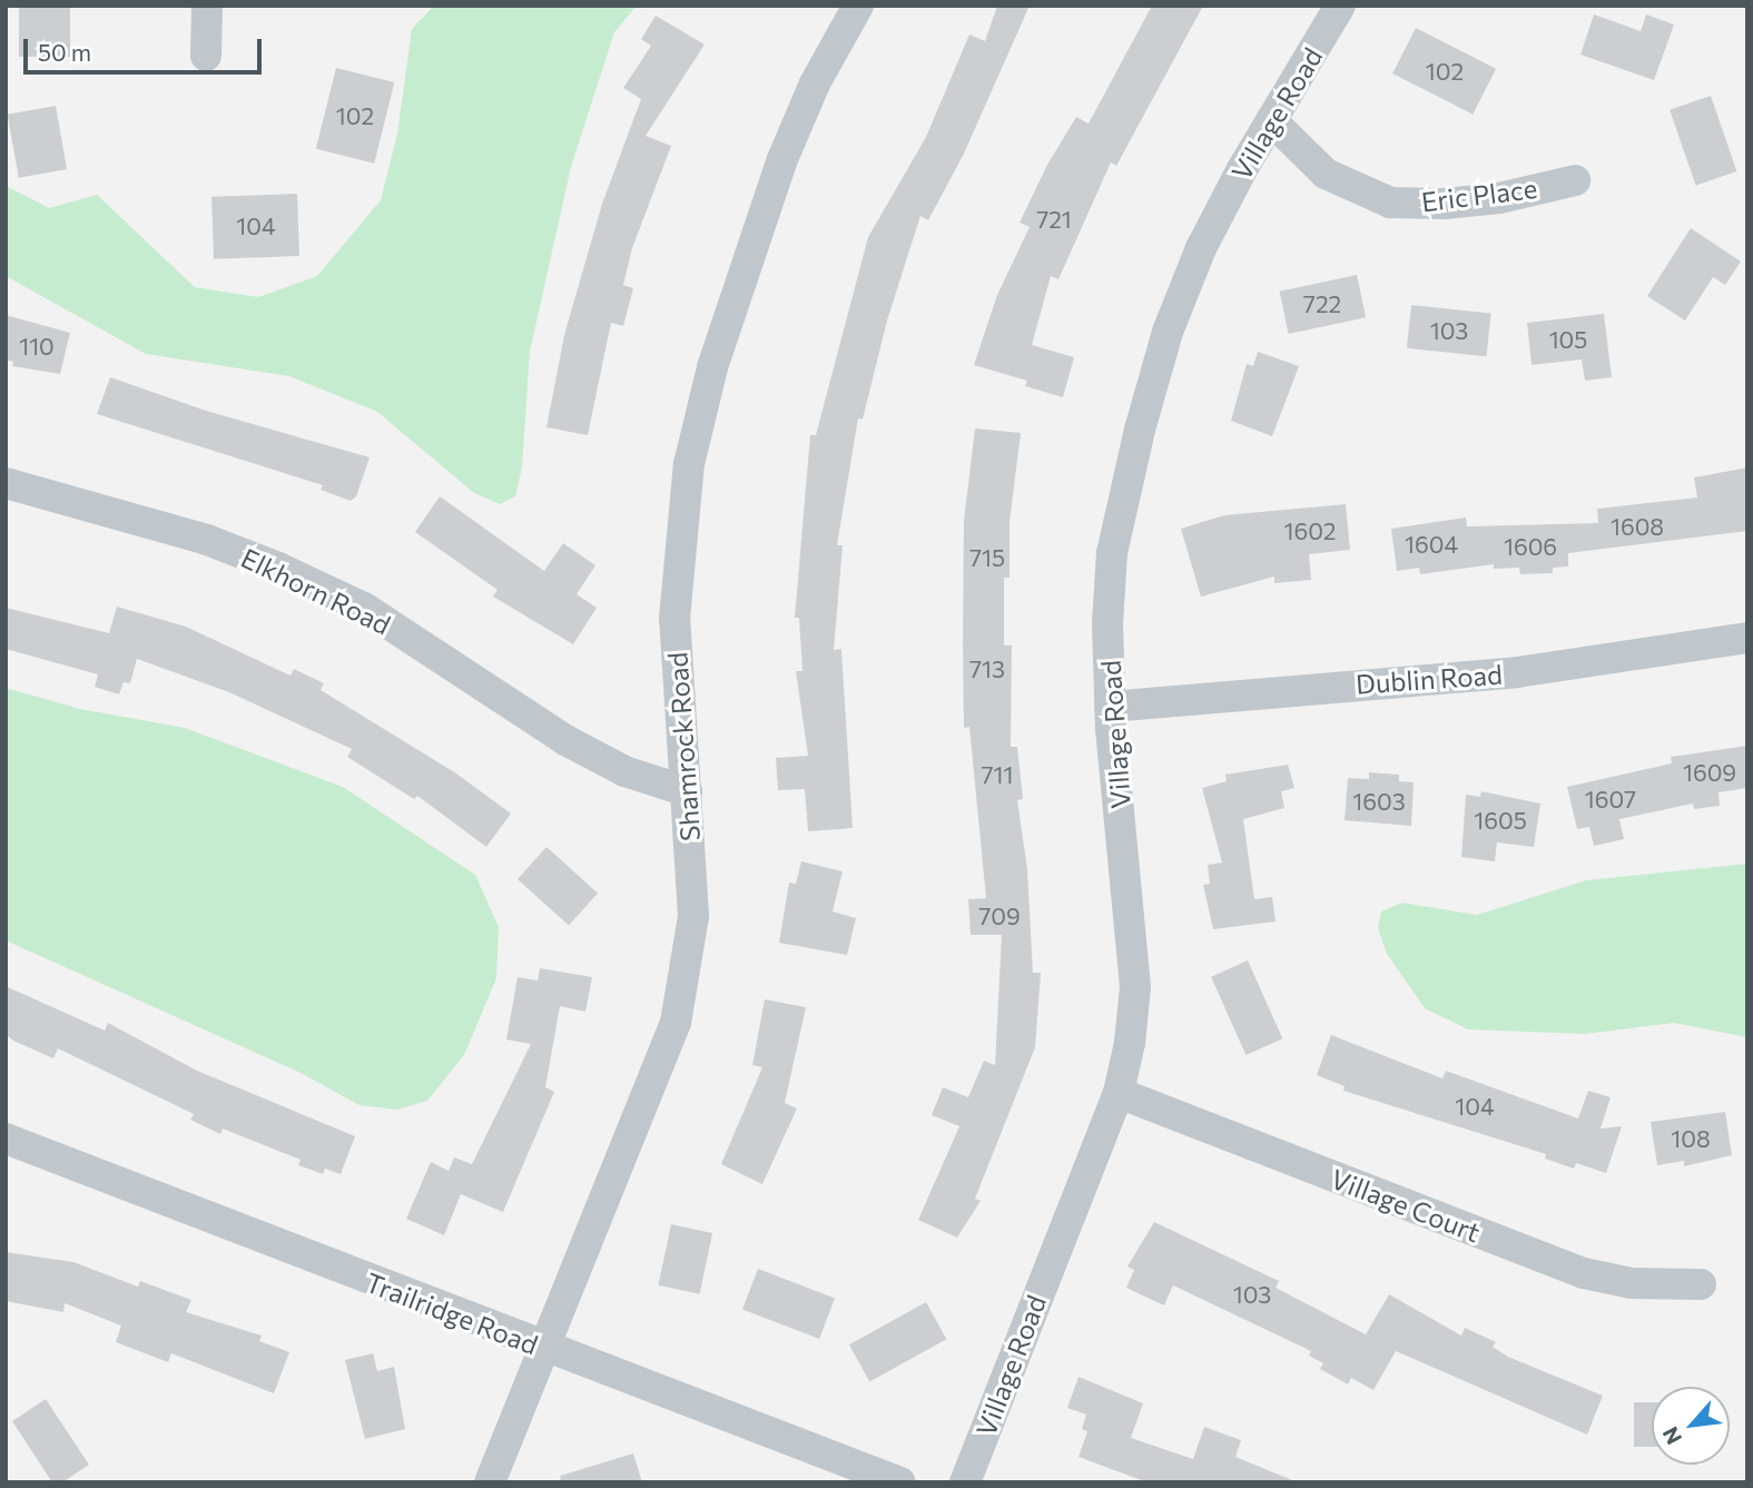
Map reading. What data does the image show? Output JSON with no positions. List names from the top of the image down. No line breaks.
{"streets":{"street":["Village Road","Eric Place","Elkhorn Road","Dublin Road","Shamrock Road","Village Court","Trailridge Road"]},"crossings":[["Village Road","Eric Place"],["Village Road","Dublin Road"],["Village Road","Village Court"],["Elkhorn Road","Shamrock Road"],["Shamrock Road","Trailridge Road"]],"house_numbers":["102","102","721","104","722","103","105","110","1608","1602","1604","1606","715","713","1609","711","1607","1603","1605","709","104","108","103"],"scale_bar":"50 m","north":"bottom left"}
